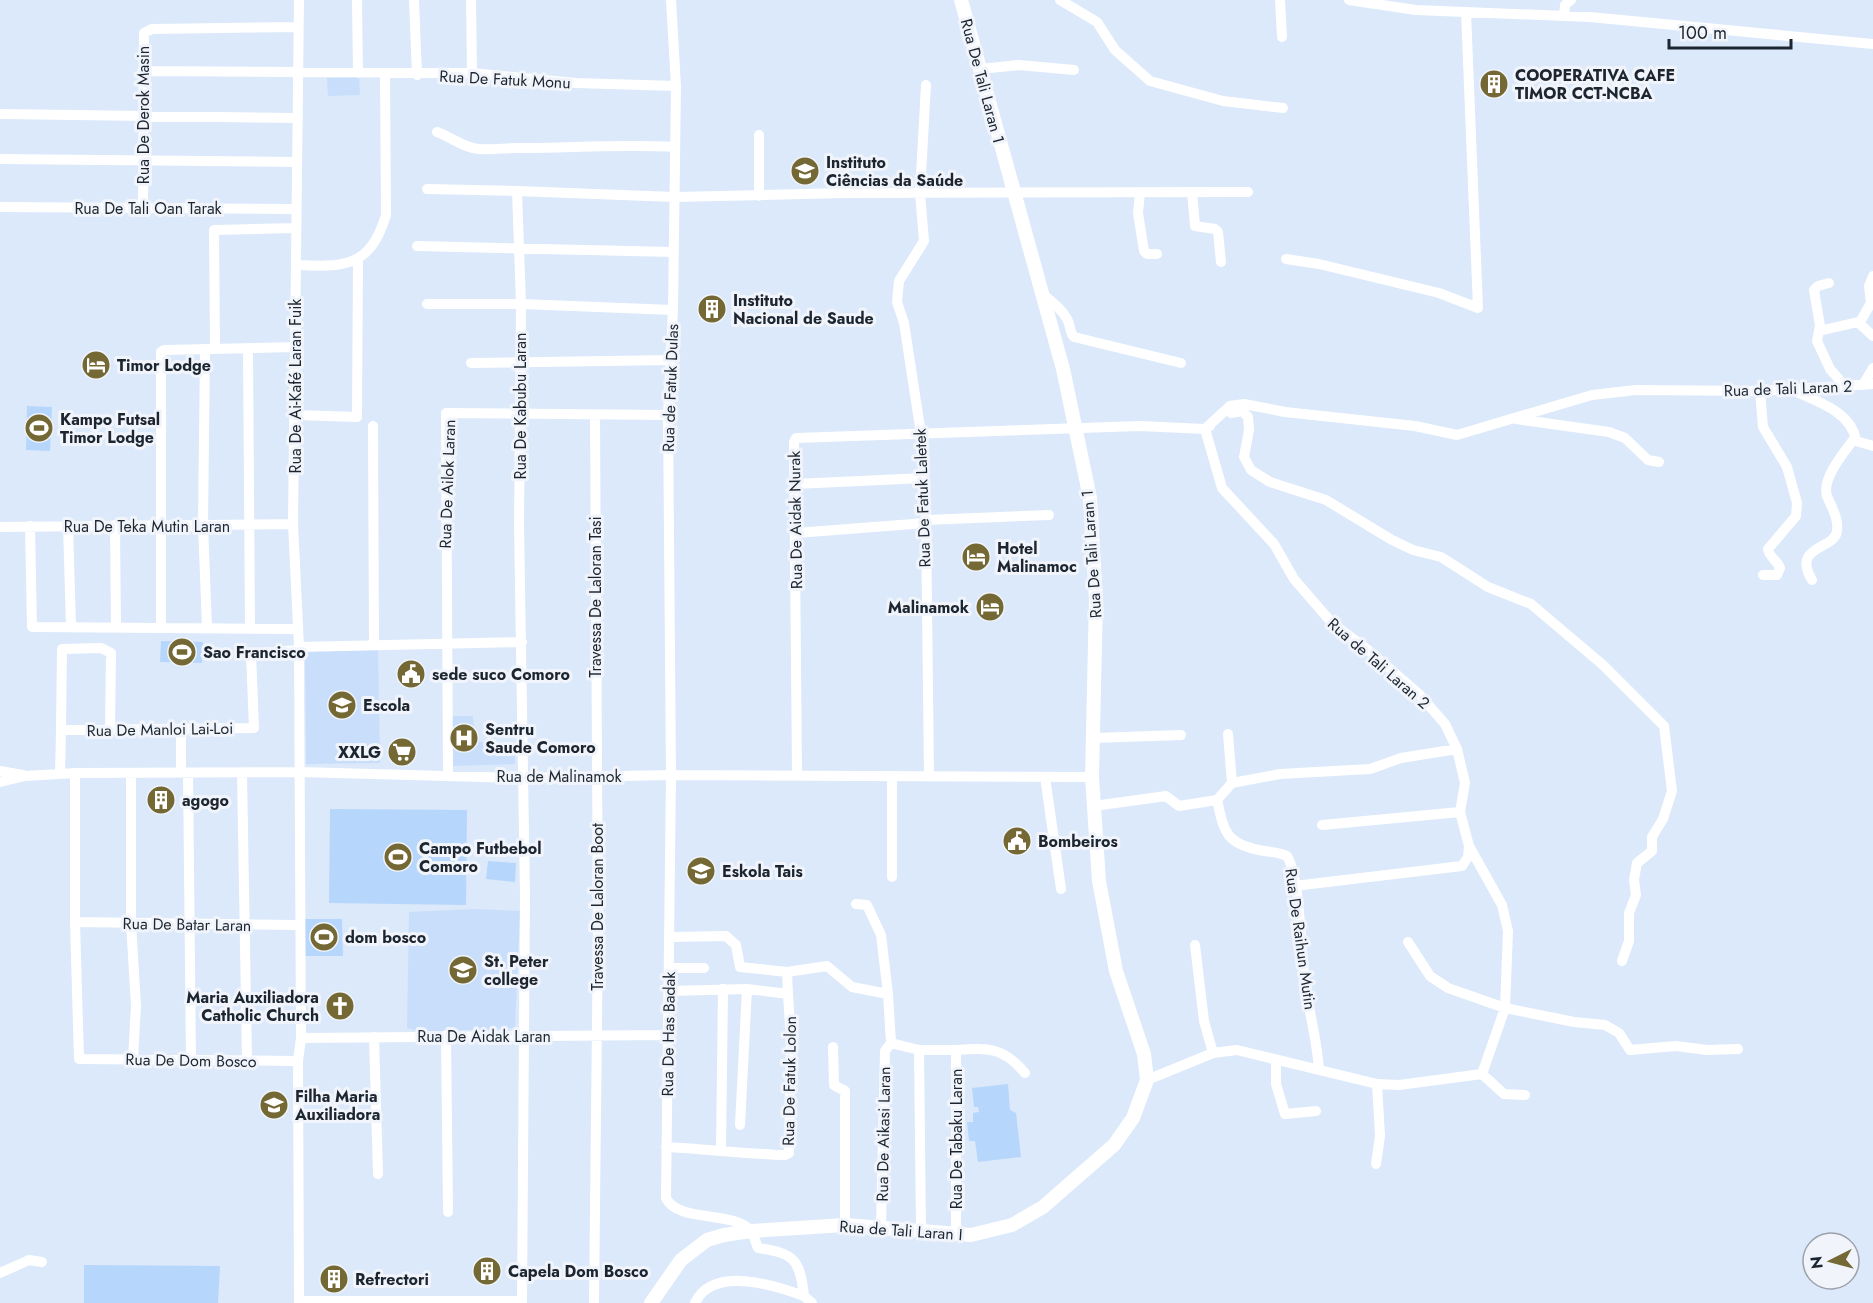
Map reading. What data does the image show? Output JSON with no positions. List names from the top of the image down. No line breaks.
{"streets":{"main road":["Rua De Tali Laran 1","Rua de Tali Laran I"],"street":["Rua De Fatuk Monu","Rua De Derok Masin","Rua De Tali Oan Tarak","Rua De Ai-Kafé Laran Fuik","Rua de Fatuk Dulas","Rua de Tali Laran 2","Rua De Kabubu Laran","Rua De Ailok Laran","Rua De Fatuk Laletek","Rua De Aidak Nurak","Rua De Teka Mutin Laran","Travessa De Laloran Tasi","Rua De Manloi Lai-Loi","Rua de Malinamok","Travessa De Laloran Boot","Rua De Batar Laran","Rua De Raihun Mutin","Rua De Has Badak","Rua De Aidak Laran","Rua De Dom Bosco","Rua De Fatuk Lolon","Rua De Aikasi Laran","Rua De Tabaku Laran"]},"crossings":[["Rua De Fatuk Monu","Rua De Derok Masin"],["Rua De Fatuk Monu","Rua De Ai-Kafé Laran Fuik"],["Rua De Fatuk Monu","Rua de Fatuk Dulas"],["Rua De Tali Laran 1","Rua De Aidak Nurak"],["Rua De Tali Laran 1","Rua de Malinamok"],["Rua De Tali Laran 1","Rua de Tali Laran I"],["Rua De Derok Masin","Rua De Tali Oan Tarak"],["Rua De Derok Masin","Rua De Ai-Kafé Laran Fuik"],["Rua De Tali Oan Tarak","Rua De Ai-Kafé Laran Fuik"],["Rua De Ai-Kafé Laran Fuik","Rua De Teka Mutin Laran"],["Rua De Ai-Kafé Laran Fuik","Rua De Manloi Lai-Loi"],["Rua De Ai-Kafé Laran Fuik","Rua de Malinamok"],["Rua de Fatuk Dulas","Rua De Ailok Laran"],["Rua de Fatuk Dulas","Rua de Malinamok"],["Rua de Fatuk Dulas","Rua De Has Badak"],["Rua de Tali Laran 2","Rua De Aidak Nurak"],["Rua De Kabubu Laran","Rua De Ailok Laran"],["Rua De Kabubu Laran","Rua de Malinamok"],["Rua De Kabubu Laran","Rua De Aidak Laran"],["Rua De Kabubu Laran","Rua De Dom Bosco"],["Rua De Ailok Laran","Travessa De Laloran Tasi"],["Rua De Ailok Laran","Rua de Malinamok"],["Rua De Fatuk Laletek","Rua De Aidak Nurak"],["Rua De Fatuk Laletek","Rua de Malinamok"],["Rua De Aidak Nurak","Rua de Malinamok"],["Travessa De Laloran Tasi","Rua de Malinamok"],["Travessa De Laloran Tasi","Travessa De Laloran Boot"],["Rua de Malinamok","Travessa De Laloran Boot"],["Rua de Malinamok","Rua De Has Badak"],["Rua de Malinamok","Rua De Dom Bosco"],["Travessa De Laloran Boot","Rua De Aidak Laran"],["Rua De Batar Laran","Rua De Dom Bosco"],["Rua De Has Badak","Rua De Aidak Laran"],["Rua De Has Badak","Rua De Fatuk Lolon"],["Rua De Has Badak","Rua de Tali Laran I"],["Rua De Aikasi Laran","Rua De Tabaku Laran"],["Rua De Aikasi Laran","Rua de Tali Laran I"],["Rua De Tabaku Laran","Rua de Tali Laran I"]],"places":{"building":["COOPERATIVA CAFE TIMOR CCT-NCBA","Instituto Nacional de Saude","agogo","Capela Dom Bosco","Refrectori"],"school or university":["Instituto Ciências da Saúde","Escola","Eskola Tais","St. Peter college","Filha Maria Auxiliadora"],"hotel":["Timor Lodge","Hotel Malinamoc","Malinamok"],"sports":["Kampo Futsal Timor Lodge","Sao Francisco","Campo Futbebol Comoro","dom bosco"],"public building":["sede suco Comoro","Bombeiros"],"hospital":["Sentru Saude Comoro"],"supermarket":["XXLG"],"church":["Maria Auxiliadora Catholic Church"]},"scale_bar":"100 m","north":"left"}
